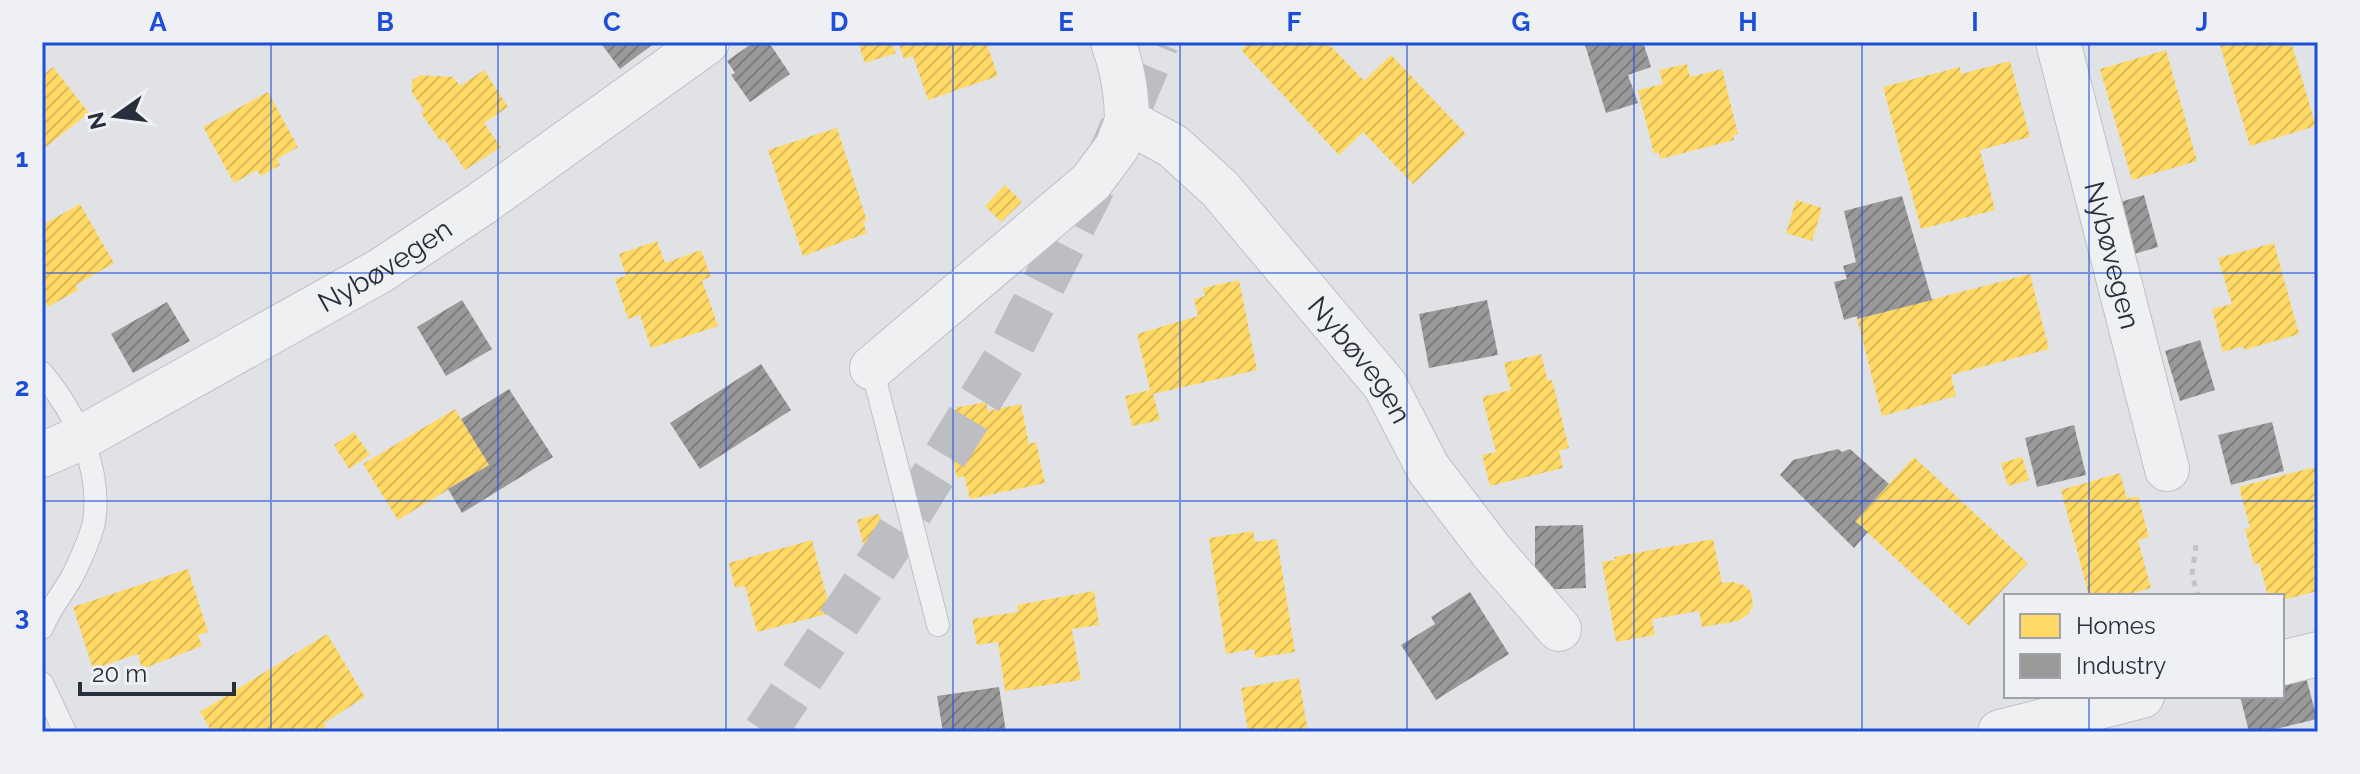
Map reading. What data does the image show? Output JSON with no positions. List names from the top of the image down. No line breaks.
{"streets":{"street":["Nybøvegen"]},"legend":["Homes","Industry"],"scale_bar":"20 m","north":"left","grid":{"columns":["A","B","C","D","E","F","G","H","I","J"],"rows":["1","2","3"]}}
